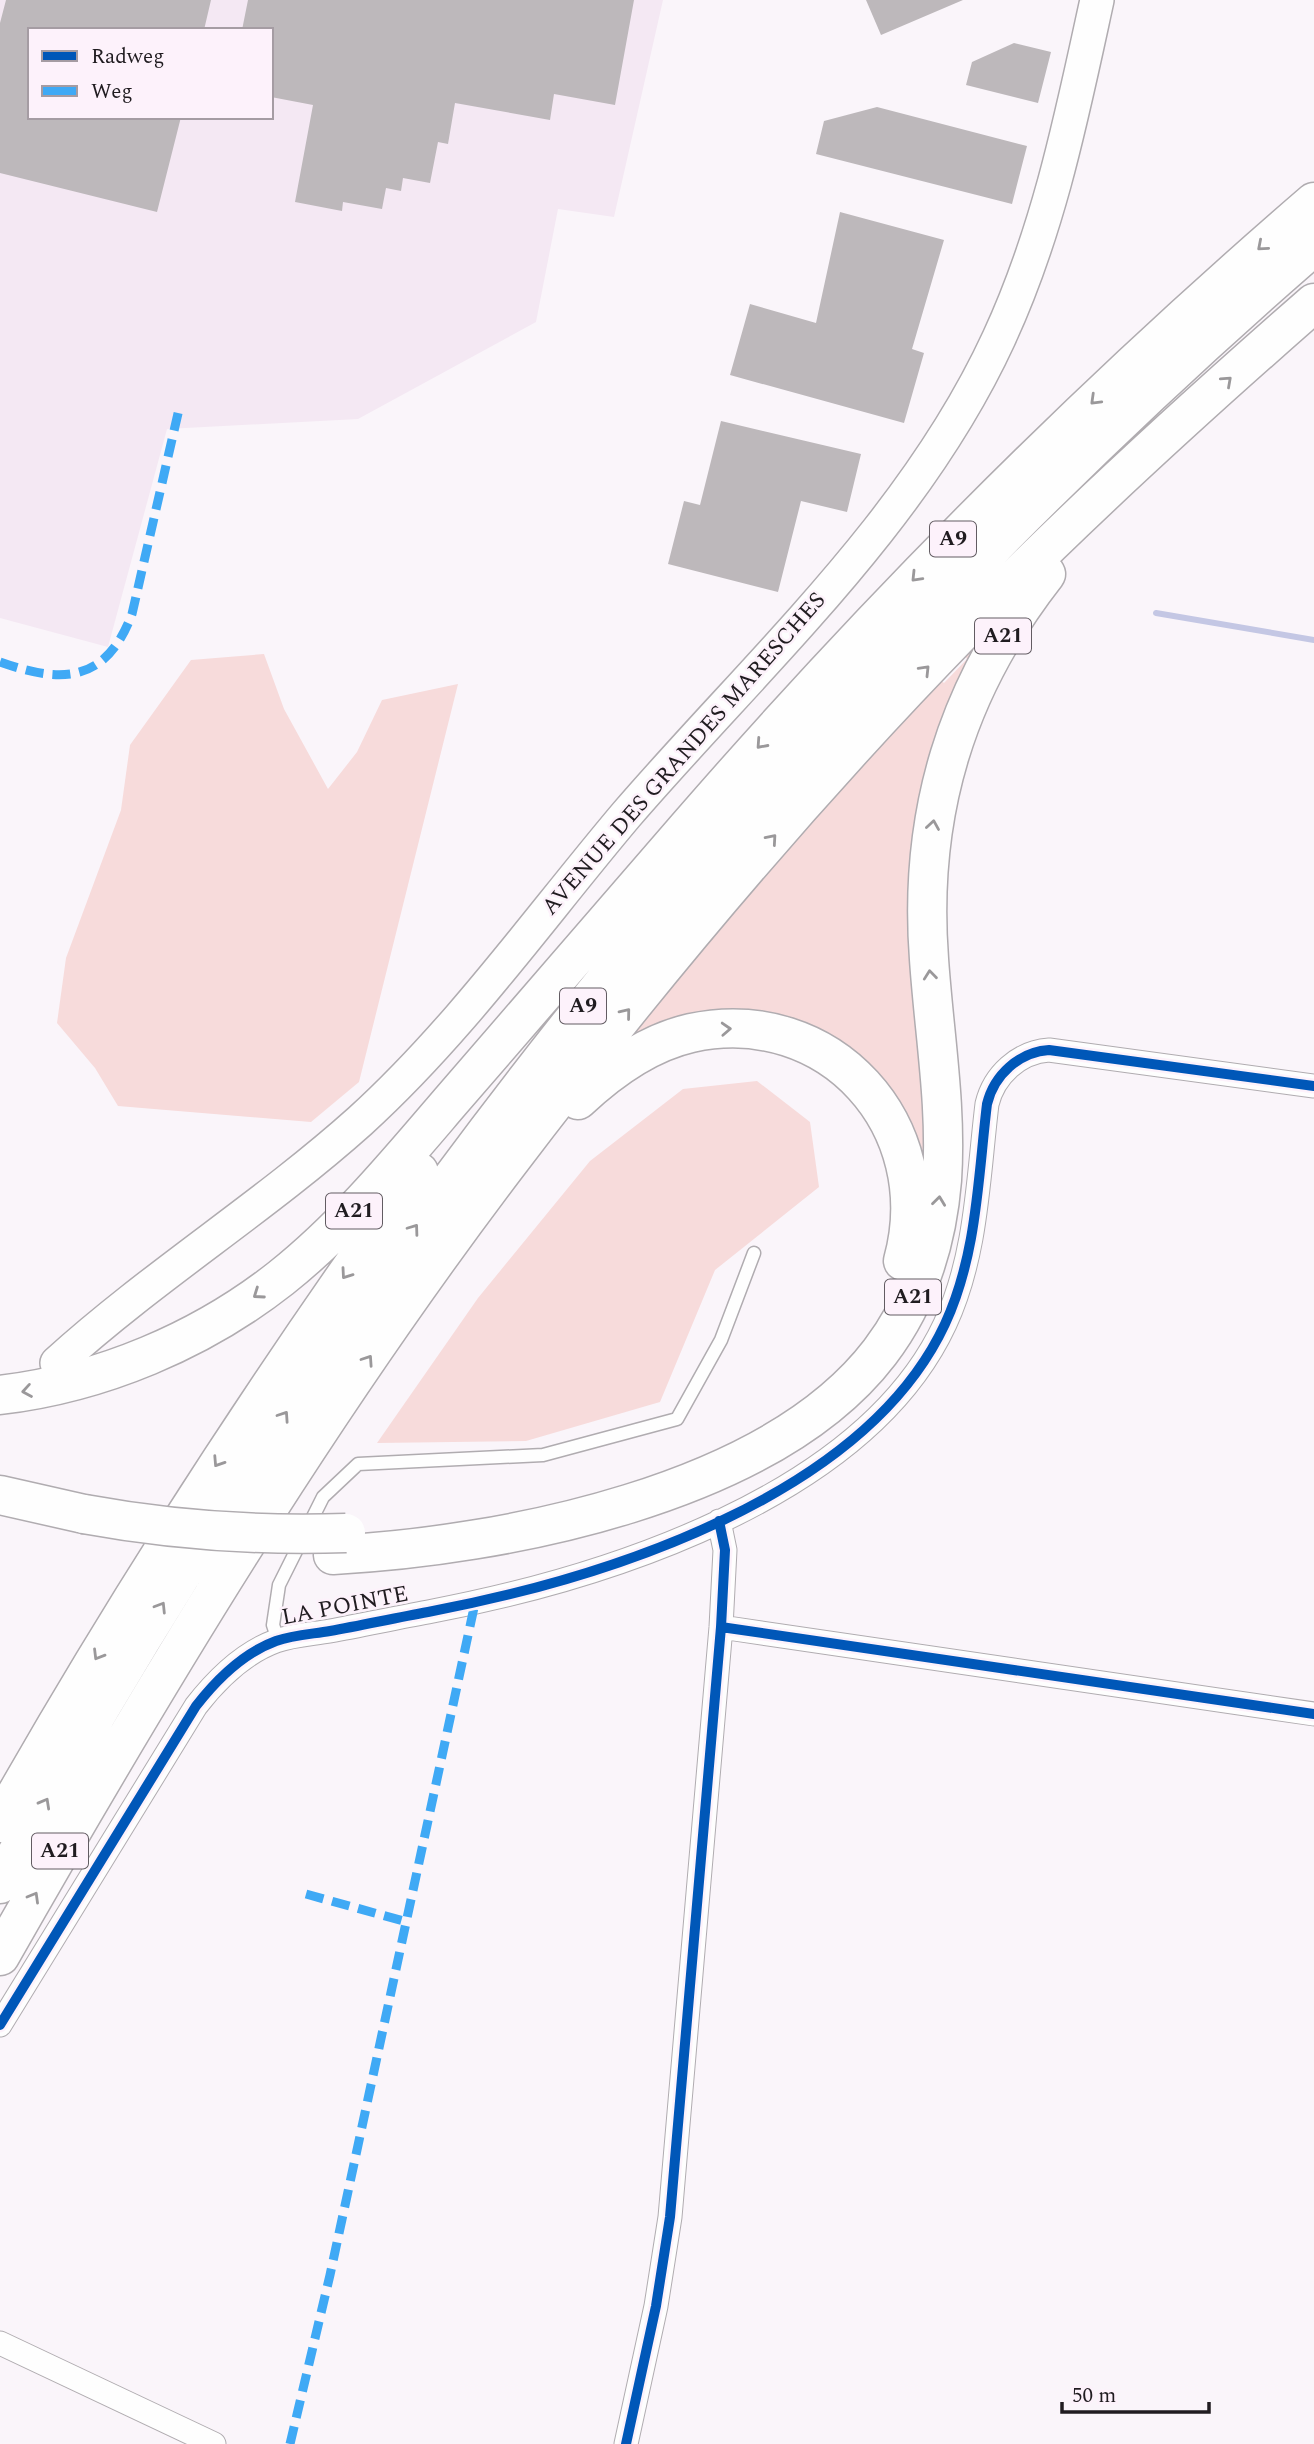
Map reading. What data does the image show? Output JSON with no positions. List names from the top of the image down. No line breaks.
{"streets":{"highway":["A9","A21"],"main road":["AVENUE DES GRANDES MARESCHES"],"street":["LA POINTE"]},"crossings":[["A9","A21"]],"legend":["Radweg","Weg"],"scale_bar":"50 m"}
